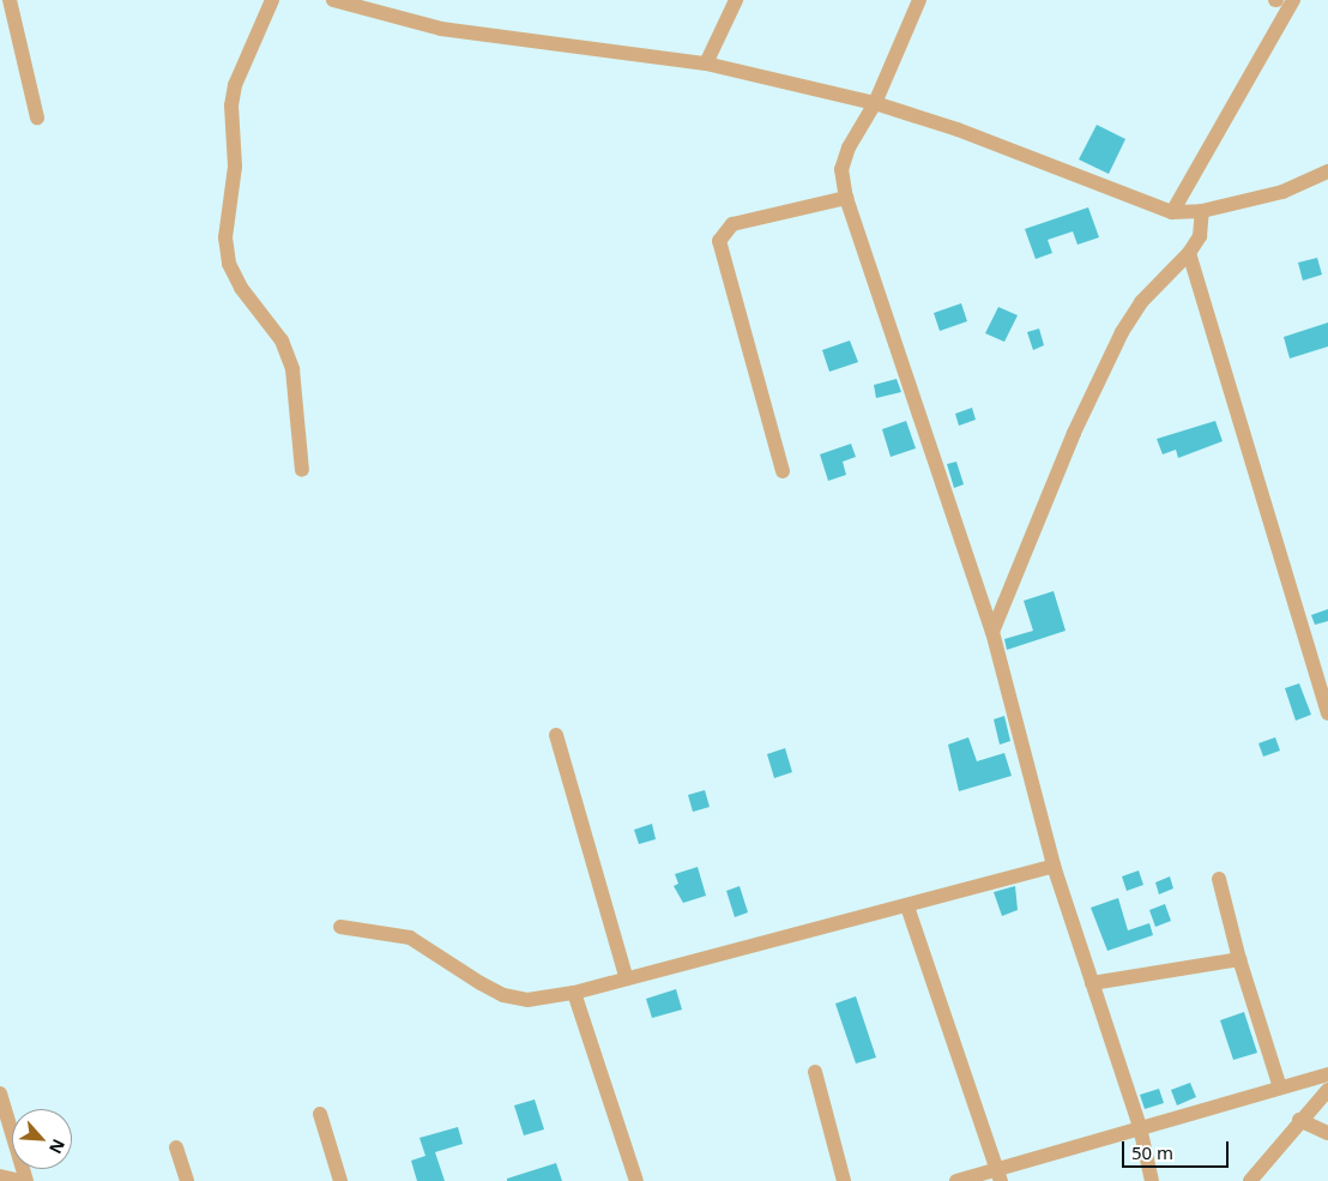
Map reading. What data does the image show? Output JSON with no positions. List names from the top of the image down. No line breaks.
{"scale_bar":"50 m","north":"bottom right"}
